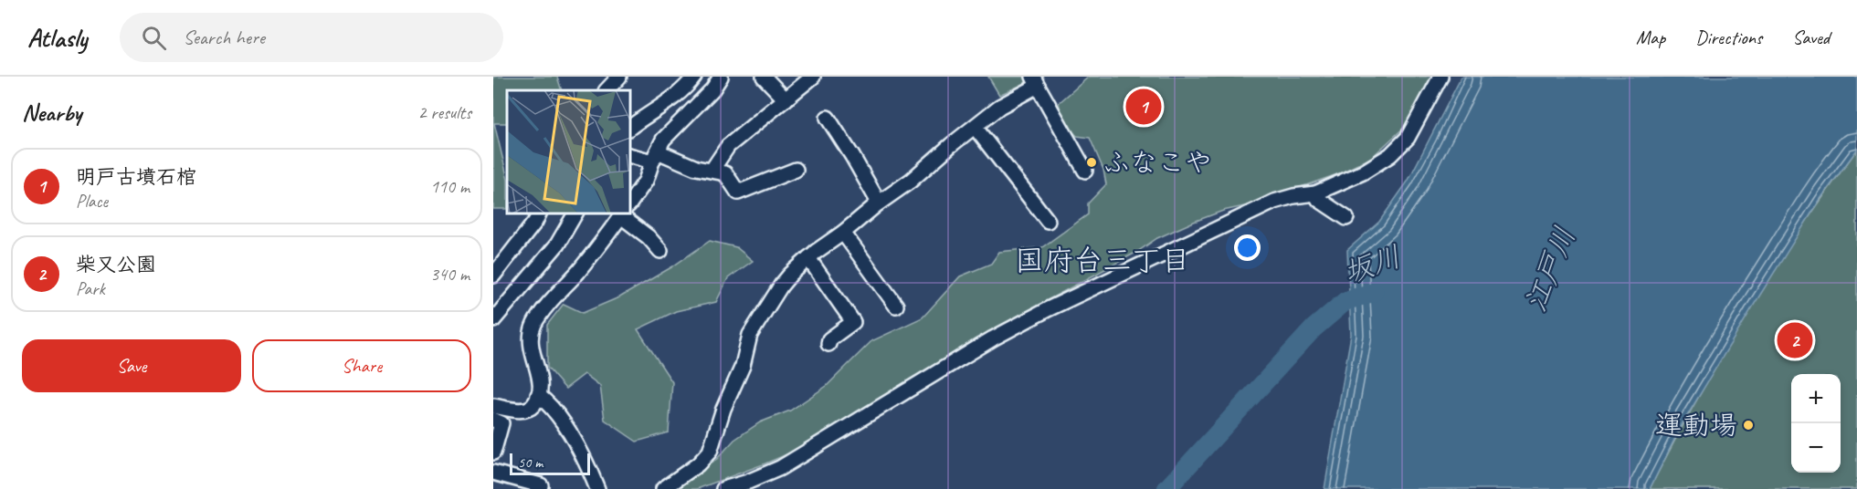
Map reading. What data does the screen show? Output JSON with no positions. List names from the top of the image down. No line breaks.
{"districts":["国府台三丁目"],"water":["坂川","江戸川"],"places":["ふなこや","運動場"],"scale_bar":"50 m","page":{"header":"Atlasly","search":"Search here","nav":["Map","Directions","Saved"],"heading":["Nearby","2 results"],"pins":["1","2"],"list":[{"mark":"1","name":"明戸古墳石棺","note":"Place","value":"110 m"},{"mark":"2","name":"柴又公園","note":"Park","value":"340 m"}],"buttons":["Save","Share"],"map_buttons":["+","−"],"scale":"50 m"}}
